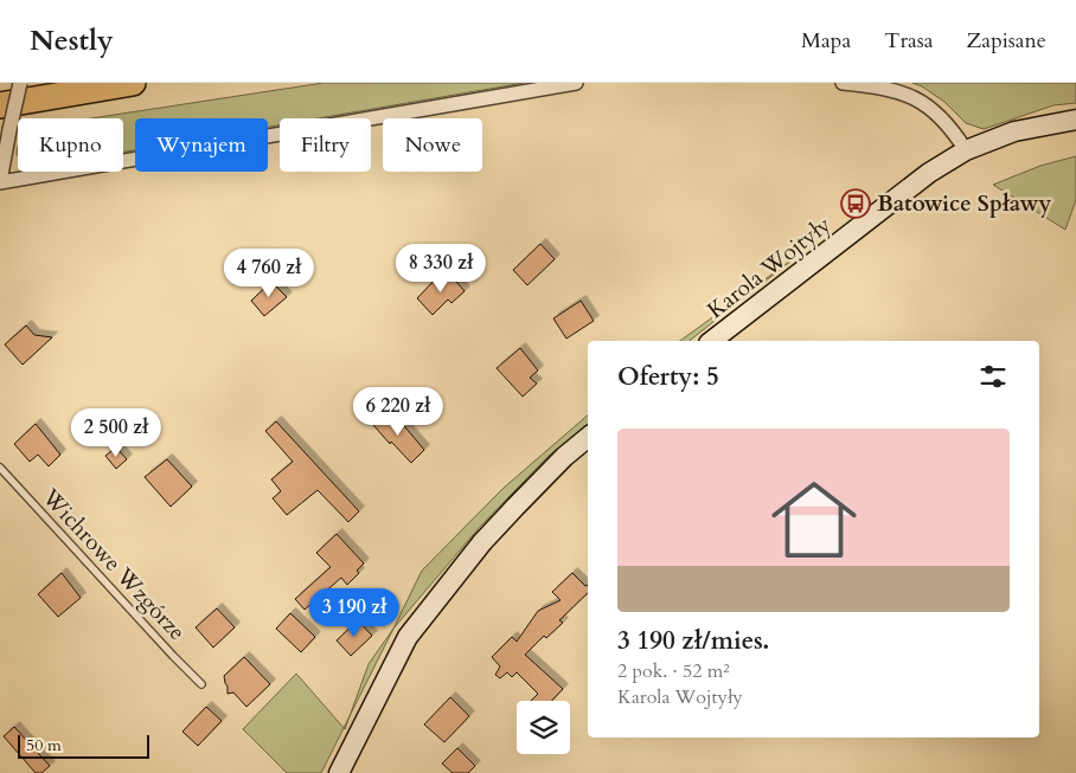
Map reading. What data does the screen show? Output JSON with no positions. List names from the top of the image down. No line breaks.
{"streets":{"street":["Karola Wojtyły"],"lane":["Wichrowe Wzgórze"]},"places":{"bus stop":["Batowice Spławy"]},"scale_bar":"50 m","page":{"header":"Nestly","nav":["Mapa","Trasa","Zapisane"],"chip":["Kupno","Wynajem","Filtry","Nowe"],"price":["8 330 zł","4 760 zł","6 220 zł","2 500 zł","3 190 zł"],"heading":"Oferty: 5","list":[{"name":"3 190 zł/mies.","note":"2 pok. · 52 m² · Karola Wojtyły"}],"scale":"50 m"}}
